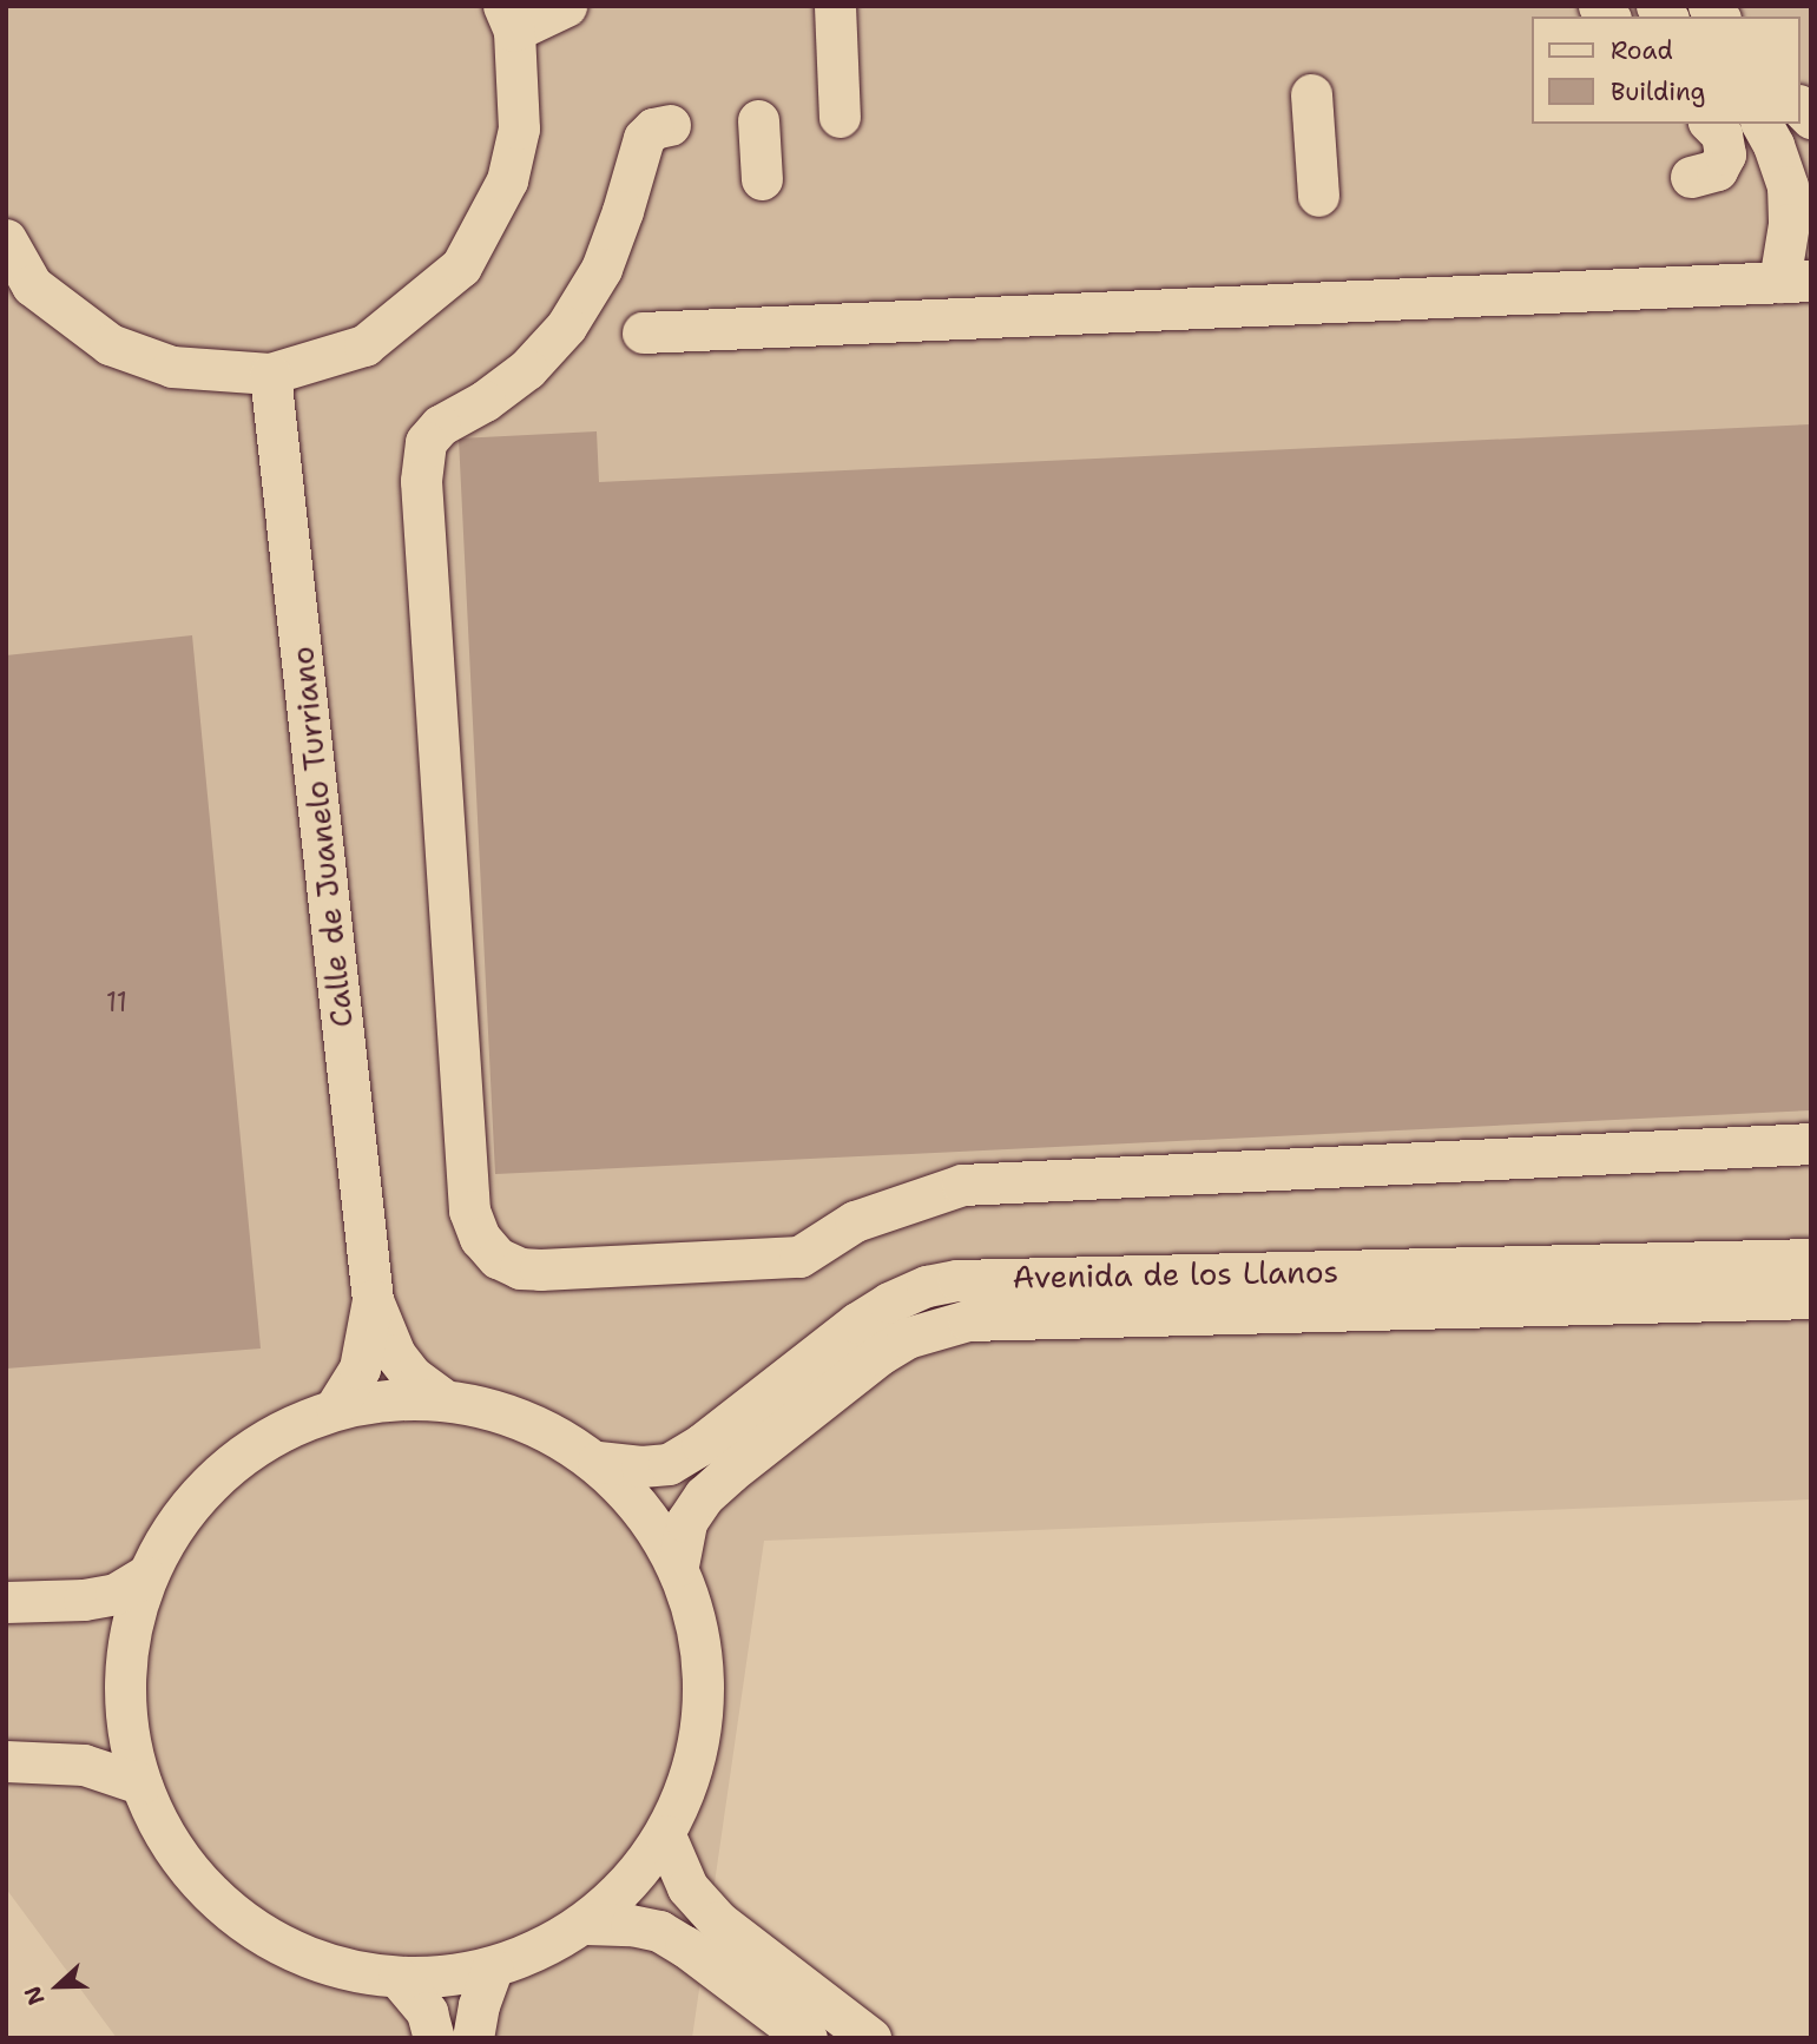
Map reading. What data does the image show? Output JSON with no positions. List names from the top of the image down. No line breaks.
{"streets":{"street":["Calle de Juanelo Turriano","Avenida de los Llanos"]},"house_numbers":["11"],"legend":["Road","Building"],"north":"left"}
